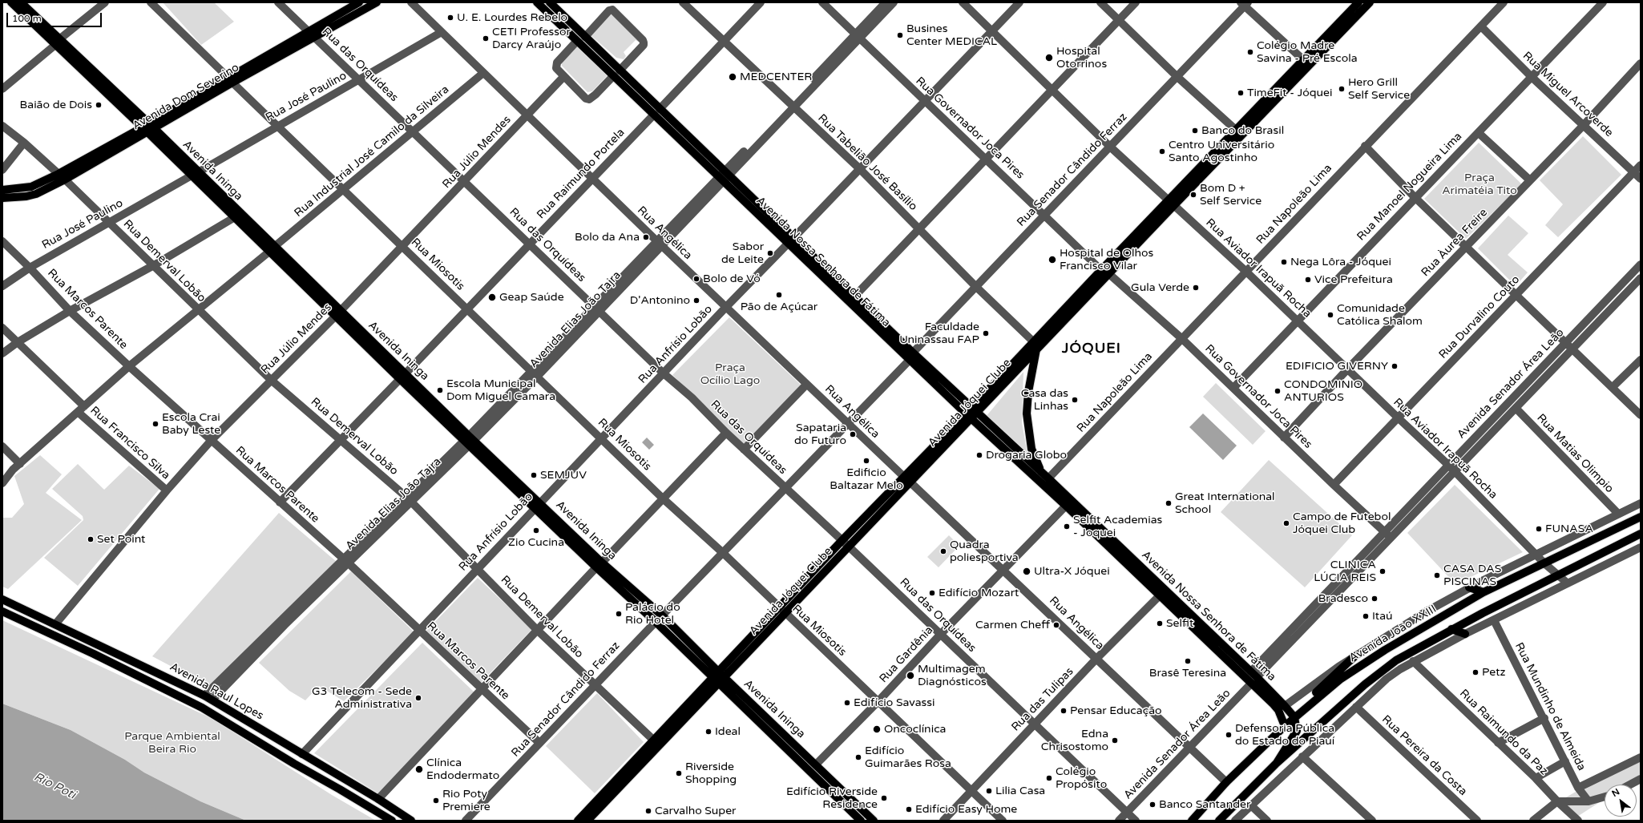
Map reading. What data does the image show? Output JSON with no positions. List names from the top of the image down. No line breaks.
{"streets":{"main road":["Avenida Dom Severino","Avenida Ininga","Avenida Nossa Senhora de Fátima","Avenida Jóquei Clube","Avenida João XXIII","Avenida Raul Lopes"],"street":["Rua das Orquídeas","Rua Miguel Arcoverde","Rua José Paulino","Rua Governador Joca Pires","Rua Industrial José Camilo da Silveira","Rua Júlio Mendes","Rua Tabelião José Basílio","Rua Senador Cândido Ferraz","Rua Raimundo Portela","Rua Manoel Nogueira Lima","Rua Napoleão Lima","Rua Angélica","Rua Àurea Freire","Rua Demerval Lobão","Rua Miosotis","Rua Aviador Irapuã Rocha","Rua Marcos Parente","Rua Durvalino Couto","Avenida Elias João Tajra","Rua Anfrísio Lobão","Avenida Senador Área Leão","Rua Francisco Silva","Rua Matias Olimpio","Rua Gardênia","Rua das Tulipas","Rua Mundinho de Almeida","Rua Raimundo da Paz","Rua Pereira da Costa"]},"crossings":[["Rua das Orquídeas","Avenida Dom Severino"],["Rua das Orquídeas","Rua José Paulino"],["Rua das Orquídeas","Rua Industrial José Camilo da Silveira"],["Rua das Orquídeas","Rua Júlio Mendes"],["Rua das Orquídeas","Rua Senador Cândido Ferraz"],["Rua das Orquídeas","Rua Raimundo Portela"],["Rua das Orquídeas","Avenida Elias João Tajra"],["Rua das Orquídeas","Rua Anfrísio Lobão"],["Rua das Orquídeas","Avenida Senador Área Leão"],["Rua das Orquídeas","Avenida Jóquei Clube"],["Rua das Orquídeas","Rua Gardênia"],["Rua das Orquídeas","Rua das Tulipas"],["Rua Miguel Arcoverde","Rua Manoel Nogueira Lima"],["Rua Miguel Arcoverde","Rua Napoleão Lima"],["Rua Miguel Arcoverde","Rua Àurea Freire"],["Rua Miguel Arcoverde","Rua Durvalino Couto"],["Avenida Dom Severino","Avenida Ininga"],["Avenida Dom Severino","Rua Demerval Lobão"],["Avenida Dom Severino","Rua Miosotis"],["Rua José Paulino","Avenida Ininga"],["Rua José Paulino","Rua Angélica"],["Rua José Paulino","Rua Demerval Lobão"],["Rua José Paulino","Rua Miosotis"],["Rua José Paulino","Rua Marcos Parente"],["Rua Governador Joca Pires","Rua Senador Cândido Ferraz"],["Rua Governador Joca Pires","Rua Manoel Nogueira Lima"],["Rua Governador Joca Pires","Rua Napoleão Lima"],["Rua Governador Joca Pires","Rua Àurea Freire"],["Rua Governador Joca Pires","Rua Durvalino Couto"],["Rua Governador Joca Pires","Avenida Elias João Tajra"],["Rua Governador Joca Pires","Rua Anfrísio Lobão"],["Rua Governador Joca Pires","Avenida Senador Área Leão"],["Rua Governador Joca Pires","Avenida Jóquei Clube"],["Rua Industrial José Camilo da Silveira","Avenida Ininga"],["Rua Industrial José Camilo da Silveira","Rua Angélica"],["Rua Industrial José Camilo da Silveira","Rua Demerval Lobão"],["Rua Industrial José Camilo da Silveira","Rua Miosotis"],["Rua Industrial José Camilo da Silveira","Rua Marcos Parente"],["Rua Industrial José Camilo da Silveira","Rua Francisco Silva"],["Rua Júlio Mendes","Avenida Ininga"],["Rua Júlio Mendes","Rua Angélica"],["Rua Júlio Mendes","Rua Demerval Lobão"],["Rua Júlio Mendes","Rua Miosotis"],["Rua Júlio Mendes","Rua Marcos Parente"],["Rua Júlio Mendes","Rua Francisco Silva"],["Rua Júlio Mendes","Avenida Raul Lopes"],["Rua Tabelião José Basílio","Rua Senador Cândido Ferraz"],["Rua Tabelião José Basílio","Avenida Elias João Tajra"],["Rua Tabelião José Basílio","Rua Anfrísio Lobão"],["Rua Tabelião José Basílio","Avenida Jóquei Clube"],["Rua Senador Cândido Ferraz","Avenida Ininga"],["Rua Senador Cândido Ferraz","Rua Angélica"],["Rua Senador Cândido Ferraz","Rua Demerval Lobão"],["Rua Senador Cândido Ferraz","Avenida Nossa Senhora de Fátima"],["Rua Senador Cândido Ferraz","Rua Miosotis"],["Rua Senador Cândido Ferraz","Rua Aviador Irapuã Rocha"],["Rua Senador Cândido Ferraz","Rua Marcos Parente"],["Avenida Ininga","Rua Raimundo Portela"],["Avenida Ininga","Avenida Elias João Tajra"],["Avenida Ininga","Rua Anfrísio Lobão"],["Avenida Ininga","Avenida Jóquei Clube"],["Avenida Ininga","Rua Gardênia"],["Rua Raimundo Portela","Rua Angélica"],["Rua Raimundo Portela","Rua Demerval Lobão"],["Rua Raimundo Portela","Avenida Nossa Senhora de Fátima"],["Rua Raimundo Portela","Rua Miosotis"],["Rua Raimundo Portela","Rua Marcos Parente"],["Rua Manoel Nogueira Lima","Rua Aviador Irapuã Rocha"],["Rua Napoleão Lima","Avenida Nossa Senhora de Fátima"],["Rua Napoleão Lima","Rua Aviador Irapuã Rocha"],["Rua Angélica","Avenida Elias João Tajra"],["Rua Angélica","Rua Anfrísio Lobão"],["Rua Angélica","Avenida Senador Área Leão"],["Rua Angélica","Avenida Jóquei Clube"],["Rua Angélica","Avenida João XXIII"],["Rua Angélica","Rua Gardênia"],["Rua Angélica","Rua das Tulipas"],["Rua Àurea Freire","Rua Aviador Irapuã Rocha"],["Rua Demerval Lobão","Avenida Elias João Tajra"],["Rua Demerval Lobão","Rua Anfrísio Lobão"],["Rua Demerval Lobão","Avenida Jóquei Clube"],["Avenida Nossa Senhora de Fátima","Avenida Elias João Tajra"],["Avenida Nossa Senhora de Fátima","Rua Anfrísio Lobão"],["Avenida Nossa Senhora de Fátima","Avenida Senador Área Leão"],["Avenida Nossa Senhora de Fátima","Avenida Jóquei Clube"],["Avenida Nossa Senhora de Fátima","Avenida João XXIII"],["Avenida Nossa Senhora de Fátima","Rua Gardênia"],["Avenida Nossa Senhora de Fátima","Rua das Tulipas"],["Rua Miosotis","Avenida Elias João Tajra"],["Rua Miosotis","Rua Anfrísio Lobão"],["Rua Miosotis","Avenida Jóquei Clube"],["Rua Miosotis","Rua Gardênia"],["Rua Miosotis","Rua das Tulipas"],["Rua Aviador Irapuã Rocha","Rua Durvalino Couto"],["Rua Aviador Irapuã Rocha","Rua Anfrísio Lobão"],["Rua Aviador Irapuã Rocha","Avenida Senador Área Leão"],["Rua Aviador Irapuã Rocha","Avenida Jóquei Clube"],["Rua Aviador Irapuã Rocha","Avenida João XXIII"],["Rua Marcos Parente","Avenida Elias João Tajra"],["Rua Marcos Parente","Rua Anfrísio Lobão"],["Avenida Elias João Tajra","Avenida Raul Lopes"],["Rua Anfrísio Lobão","Avenida Raul Lopes"],["Avenida Senador Área Leão","Rua Matias Olimpio"],["Rua Matias Olimpio","Avenida João XXIII"]],"districts":["JÓQUEI"],"water":["Rio Poti"],"parks":["Praça Arimatéia Tito","Praça Ocílio Lago","Parque Ambiental Beira Rio"],"places":["U. E. Lourdes Rebelo","Busines Center MEDICAL","CETI Professor Darcy Araújo","Colégio Madre Savina - Pré Escola","Hospital Otorrinos","MEDCENTER","Hero Grill Self Service","TimeFit - Jóquei","Baião de Dois","Banco do Brasil","Centro Universitário Santo Agostinho","Bom D + Self Service","Bolo da Ana","Sabor de Leite","Hospital de Olhos Francisco Vilar","Nega Lôra - Jóquei","Bolo de Vó","Vice Prefeitura","Gula Verde","Pão de Açúcar","Geap Saúde","D'Antonino","Comunidade Católica Shalom","Faculdade Uninassau FAP","EDIFICIO GIVERNY","Escola Municipal Dom Miguel Camara","CONDOMINIO ANTURIOS","Casa das Linhas","Escola Crai Baby Leste","Sapataria do Futuro","Drogaria Globo","Edificio Baltazar Melo","SEMJUV","Great International School","Campo de Futebol Jóquei Club","Selfit Academias - Joquei","FUNASA","Zio Cucina","Set Point","Quadra poliesportiva","Ultra-X Jóquei","CLINICA LÚCIA REIS","CASA DAS PISCINAS","Edifício Mozart","Bradesco","Palácio do Rio Hotel","Itaú","Selfit","Carmen Cheff","Brasê Teresina","Petz","Multimagem Diagnósticos","G3 Telecom - Sede Administrativa","Edifício Savassi","Pensar Educação","Oncoclínica","Ideal","Defensoria Pública do Estado do Piauí","Edna Chrisostomo","Edifício Guimarães Rosa","Clínica Endodermato","Riverside Shopping","Colégio Propósito","Lilia Casa","Edifício Riverside Residence","Rio Poty Premiere","Banco Santander","Edifício Easy Home","Carvalho Super"],"scale_bar":"100 m","north":"top left"}
